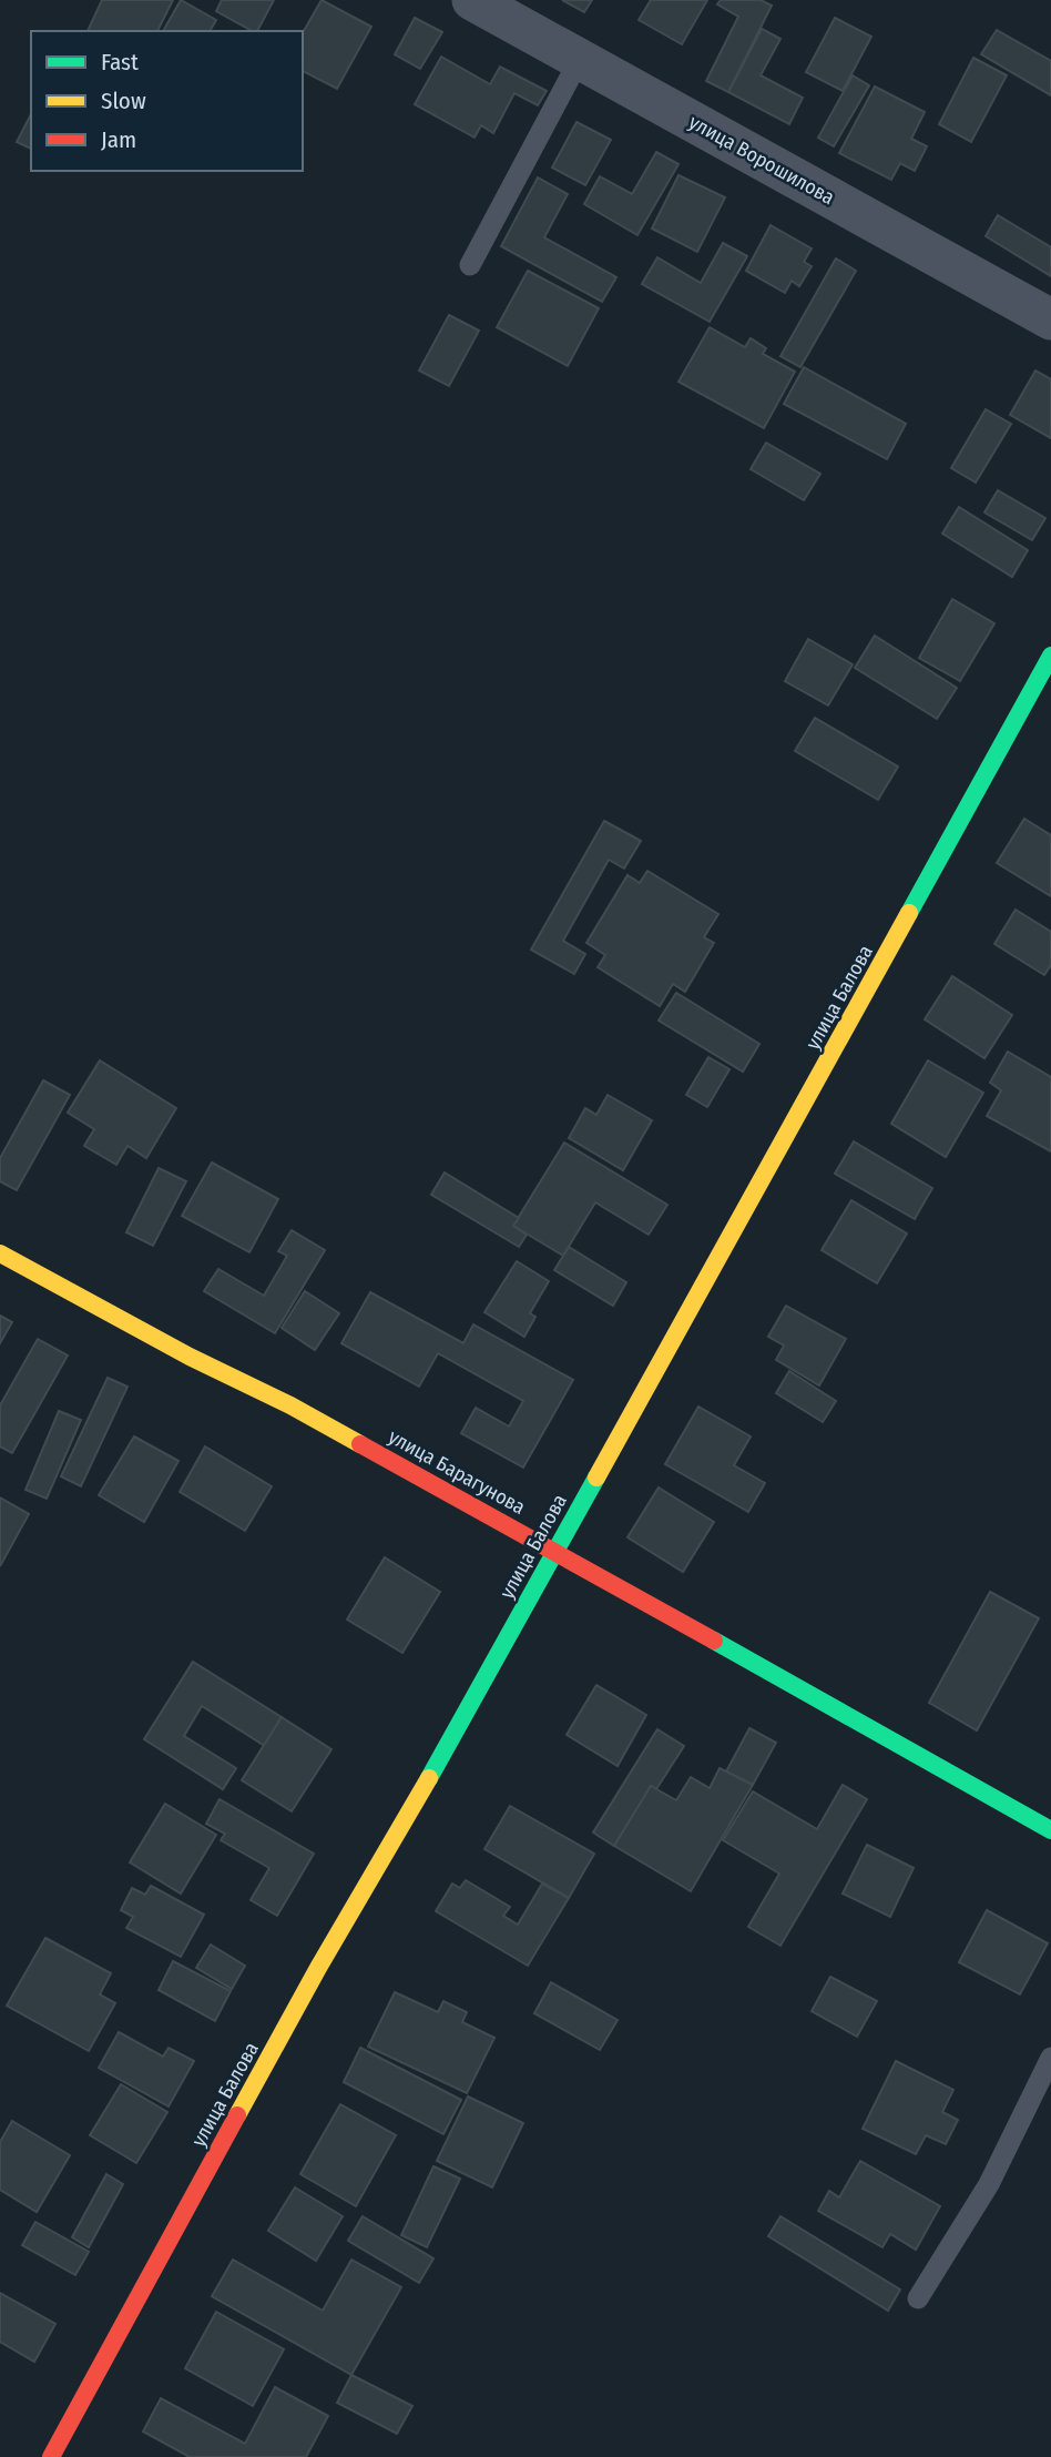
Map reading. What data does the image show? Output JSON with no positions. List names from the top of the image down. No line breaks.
{"streets":{"street":["улица Ворошилова","улица Балова","улица Барагунова"]},"crossings":[["улица Балова","улица Барагунова"]],"legend":["Fast","Slow","Jam"]}
